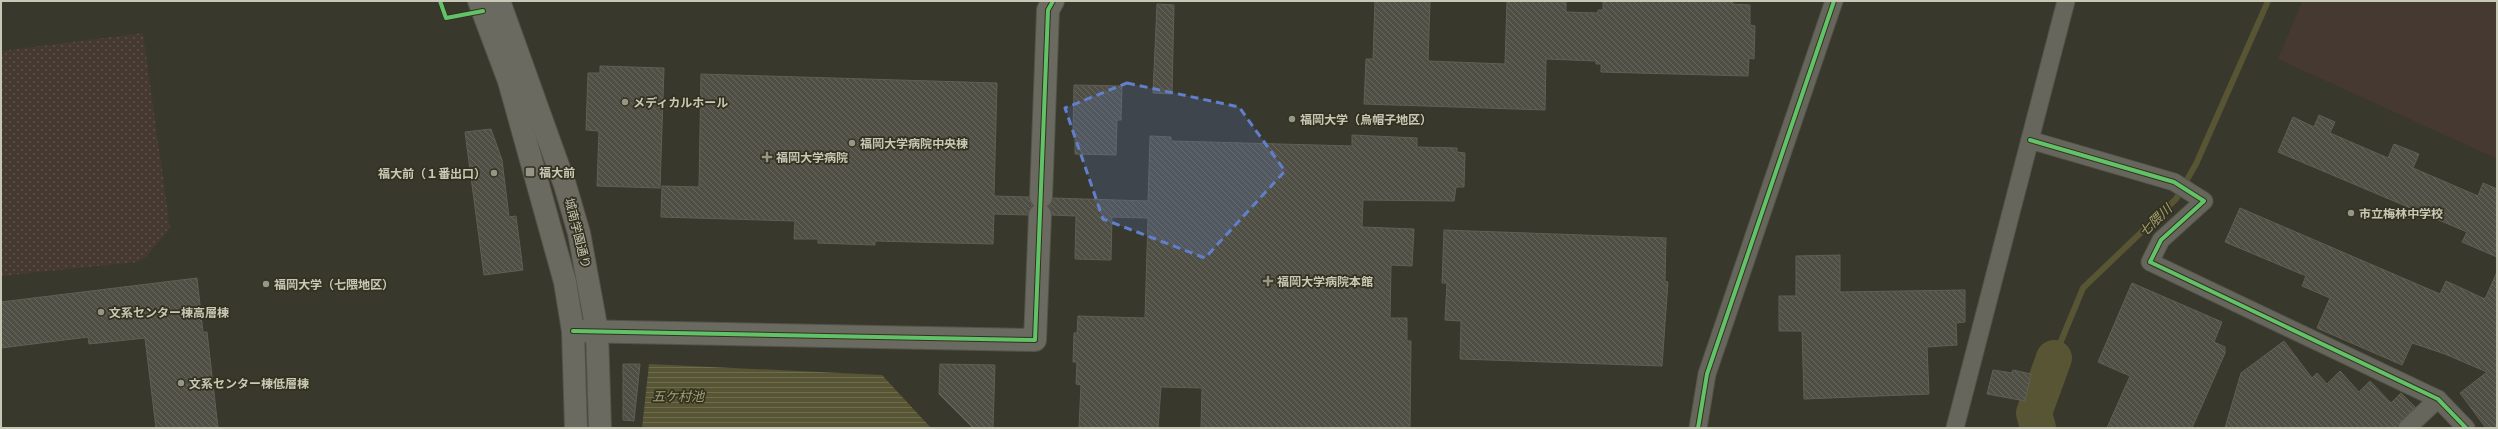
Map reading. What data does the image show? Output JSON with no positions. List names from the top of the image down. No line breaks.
{"streets":{"street":["城南学園通り"]},"water":["七隈川","五ケ村池"],"places":{"other":["メディカルホール","福岡大学（烏帽子地区）","福岡大学病院中央棟","福大前（１番出口）","市立梅林中学校","福岡大学（七隈地区）","文系センター棟高層棟","文系センター棟低層棟"],"health":["福岡大学病院","福岡大学病院本館"],"transit":["福大前"]}}
